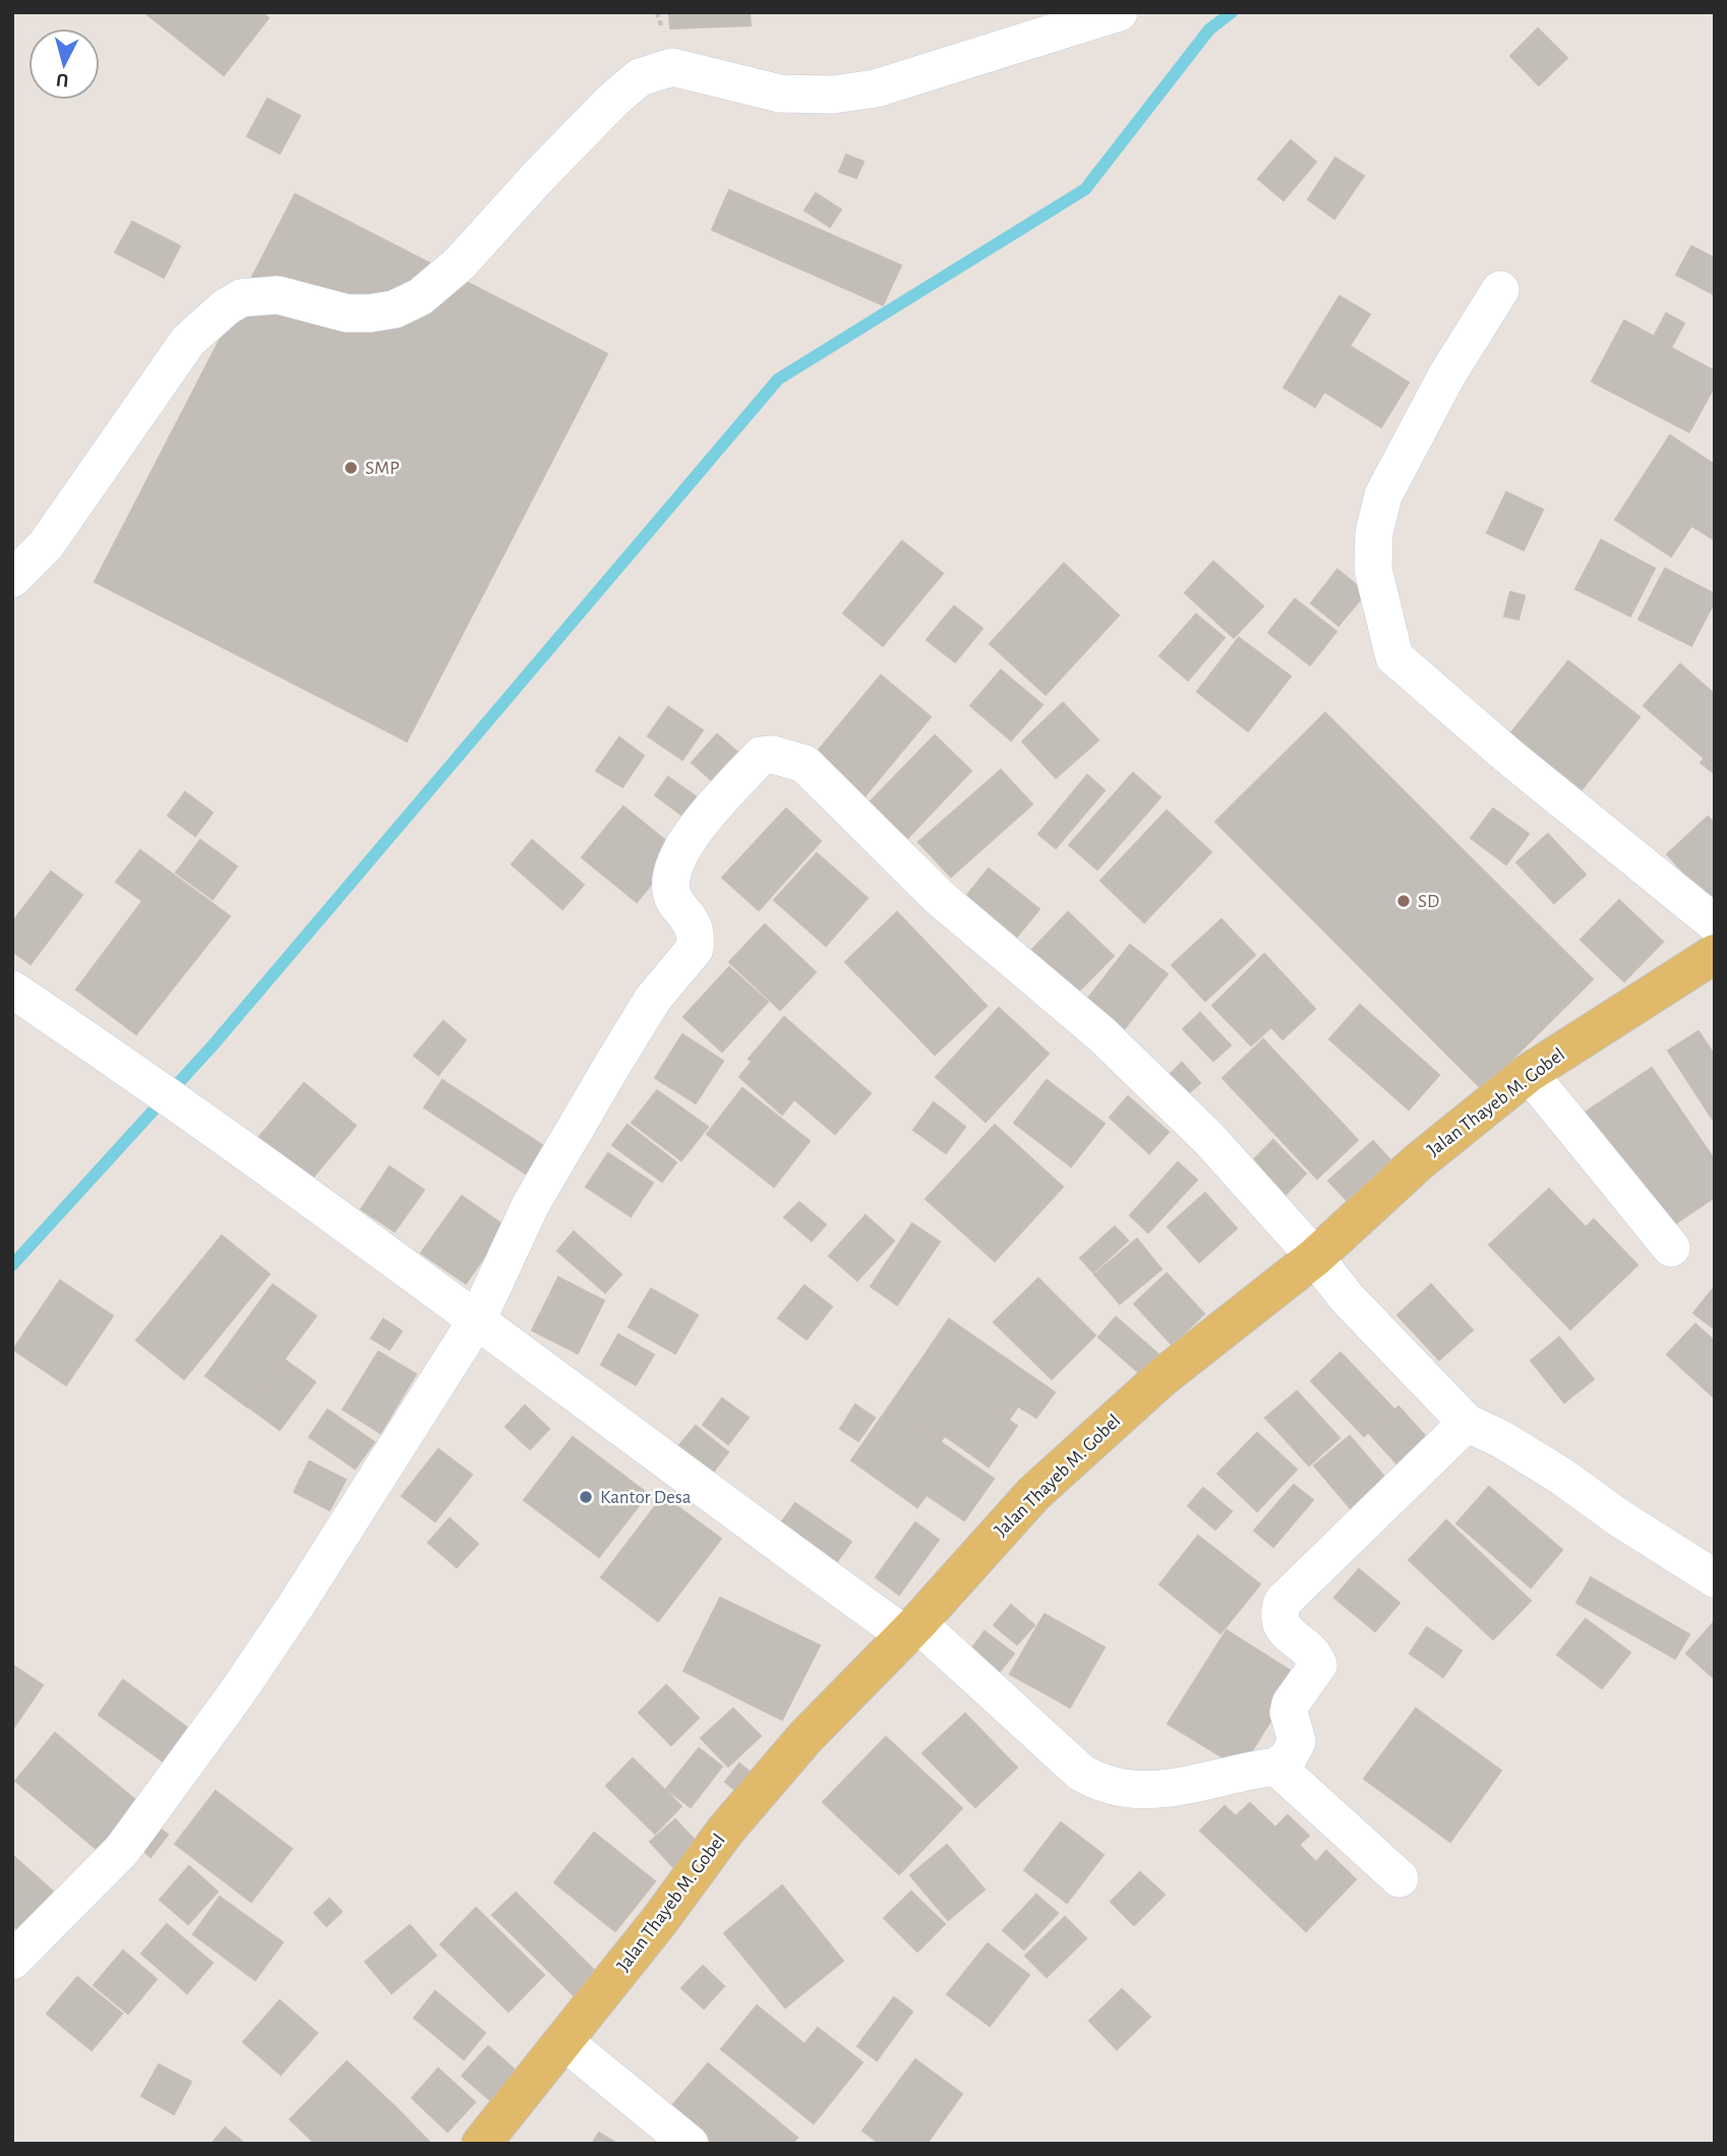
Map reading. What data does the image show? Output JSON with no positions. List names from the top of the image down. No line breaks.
{"streets":{"main road":["Jalan Thayeb M. Gobel"]},"places":["SMP","SD","Kantor Desa"],"north":"bottom"}
